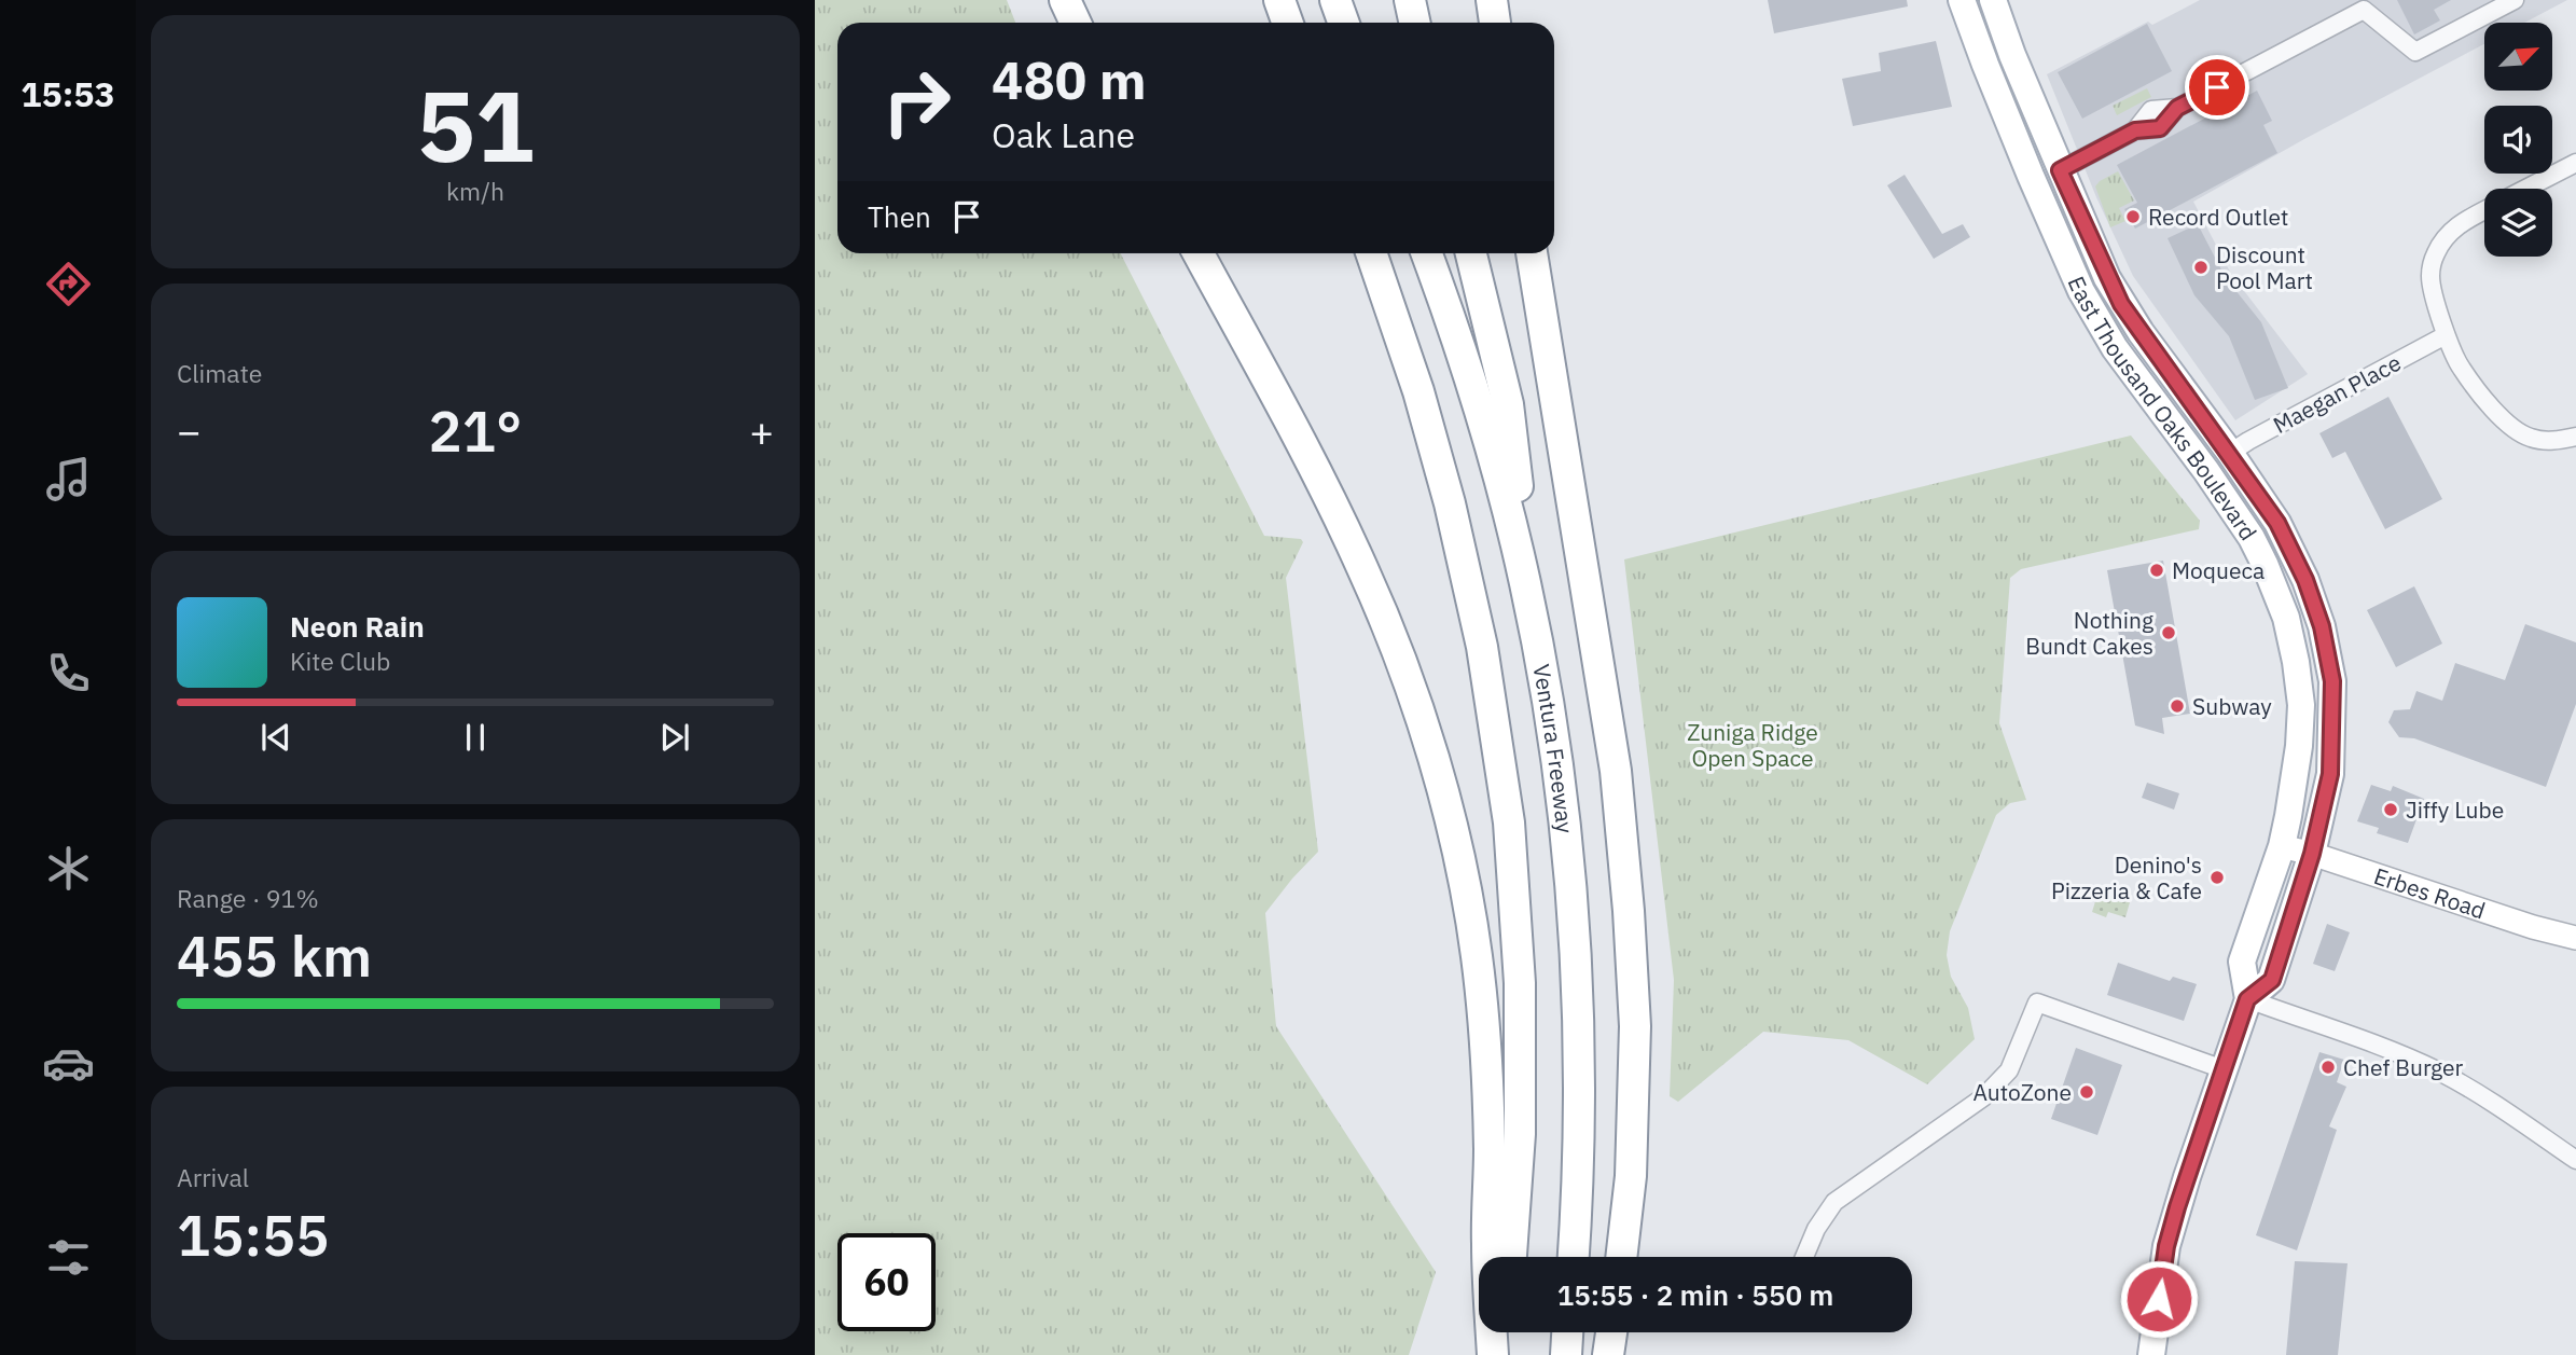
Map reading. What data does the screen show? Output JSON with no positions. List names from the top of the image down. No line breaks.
{"streets":{"highway":["Ventura Freeway"],"main road":["East Thousand Oaks Boulevard"],"street":["Maegan Place","Erbes Road"]},"crossings":[["Maegan Place","East Thousand Oaks Boulevard"],["East Thousand Oaks Boulevard","Erbes Road"]],"parks":["Zuniga Ridge Open Space"],"places":["Record Outlet","Discount Pool Mart","Moqueca","Nothing Bundt Cakes","Subway","Jiffy Lube","Denino's Pizzeria & Cafe","Chef Burger","AutoZone"],"north":"top right","page":{"tabs":"15:53","tile":[["51","km/h"],"Climate",["Range · 91%","455 km"],["Arrival","15:55"]],"turn":["480 m","Oak Lane"],"then":"Then","heat":["−","21°","+"],"song":["Neon Rain","Kite Club"],"limit":"60","trip":"15:55 · 2 min · 550 m"}}
